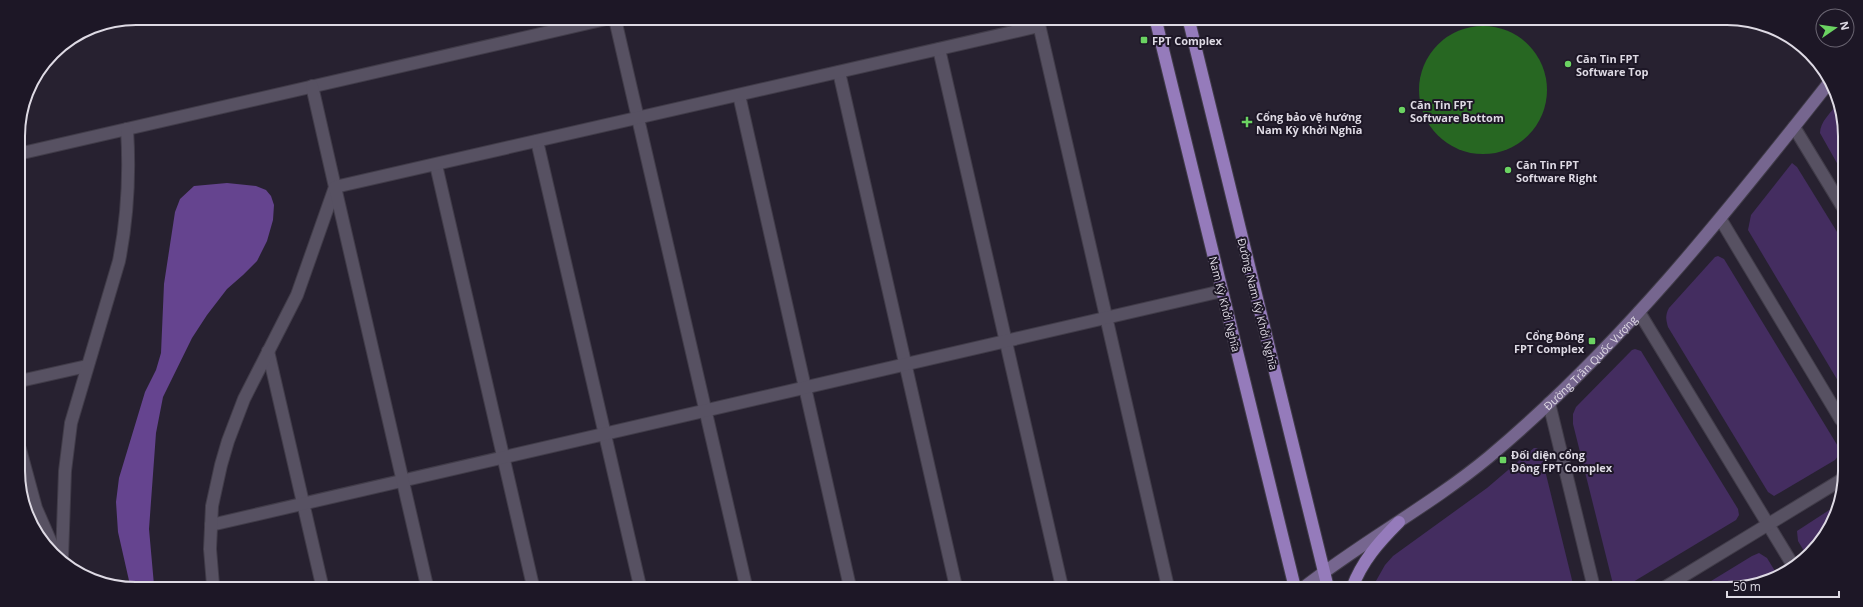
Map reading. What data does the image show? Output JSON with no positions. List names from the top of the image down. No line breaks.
{"streets":{"main road":["Nam Kỳ Khởi Nghĩa","Đường Nam Kỳ Khởi Nghĩa"],"street":["Đường Trần Quốc Vượng"]},"crossings":[["Đường Nam Kỳ Khởi Nghĩa","Đường Trần Quốc Vượng"]],"places":{"transit":["FPT Complex","Cổng Đông FPT Complex","Đối diện cổng Đông FPT Complex"],"other":["Căn Tin FPT Software Top","Căn Tin FPT Software Bottom","Căn Tin FPT Software Right"],"health":["Cổng bảo vệ hướng Nam Kỳ Khởi Nghĩa"]},"scale_bar":"50 m","north":"right"}
